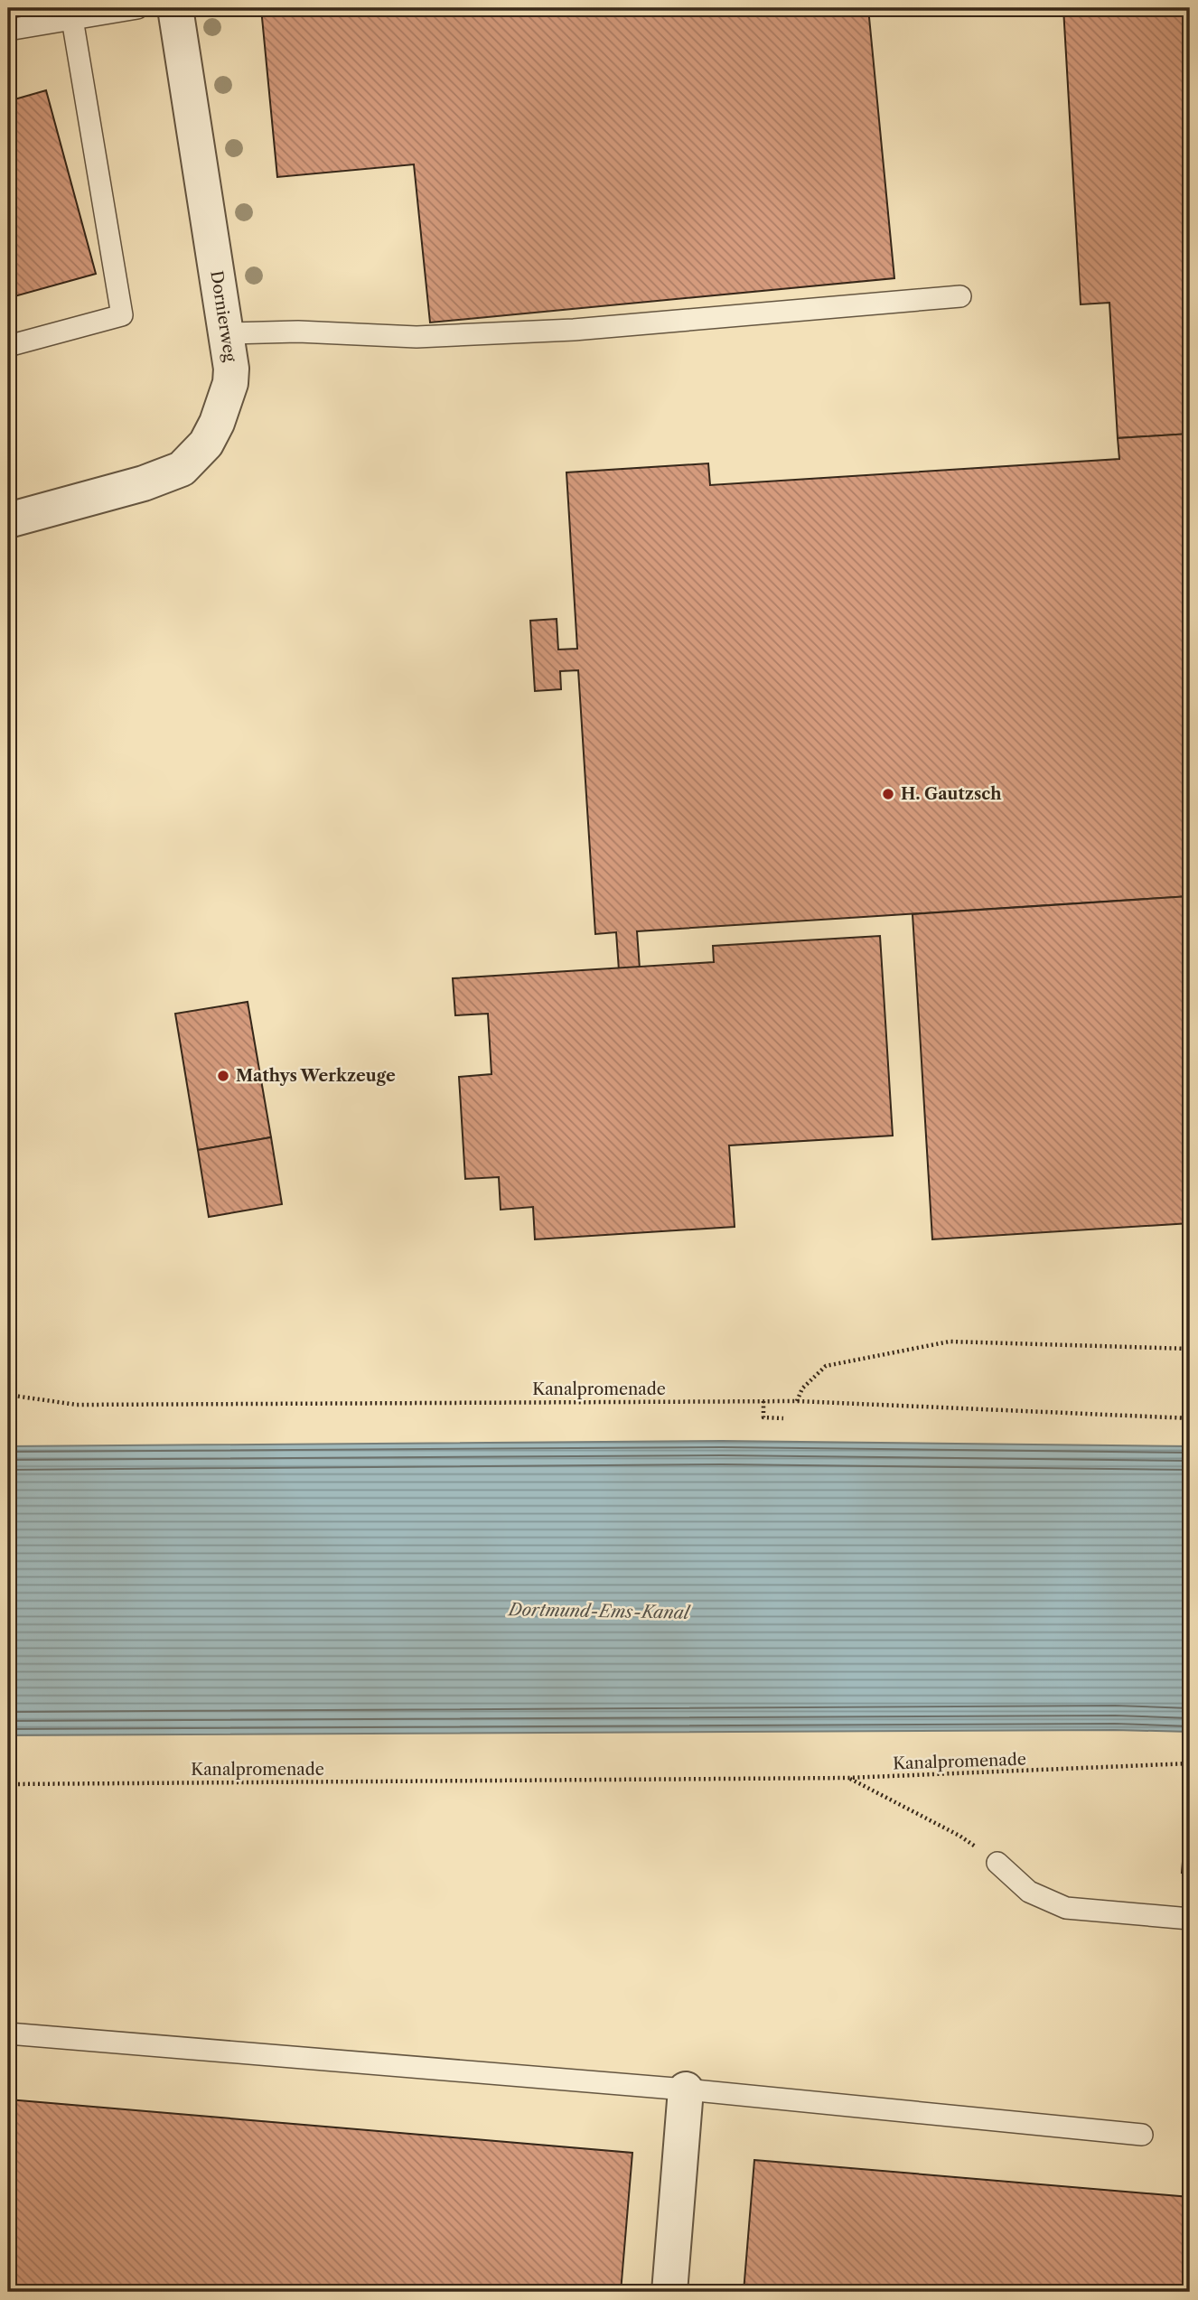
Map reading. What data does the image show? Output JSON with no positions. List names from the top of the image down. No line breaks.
{"streets":{"street":["Dornierweg"],"path":["Kanalpromenade"]},"water":["Dortmund-Ems-Kanal"],"places":["H. Gautzsch","Mathys Werkzeuge"]}
